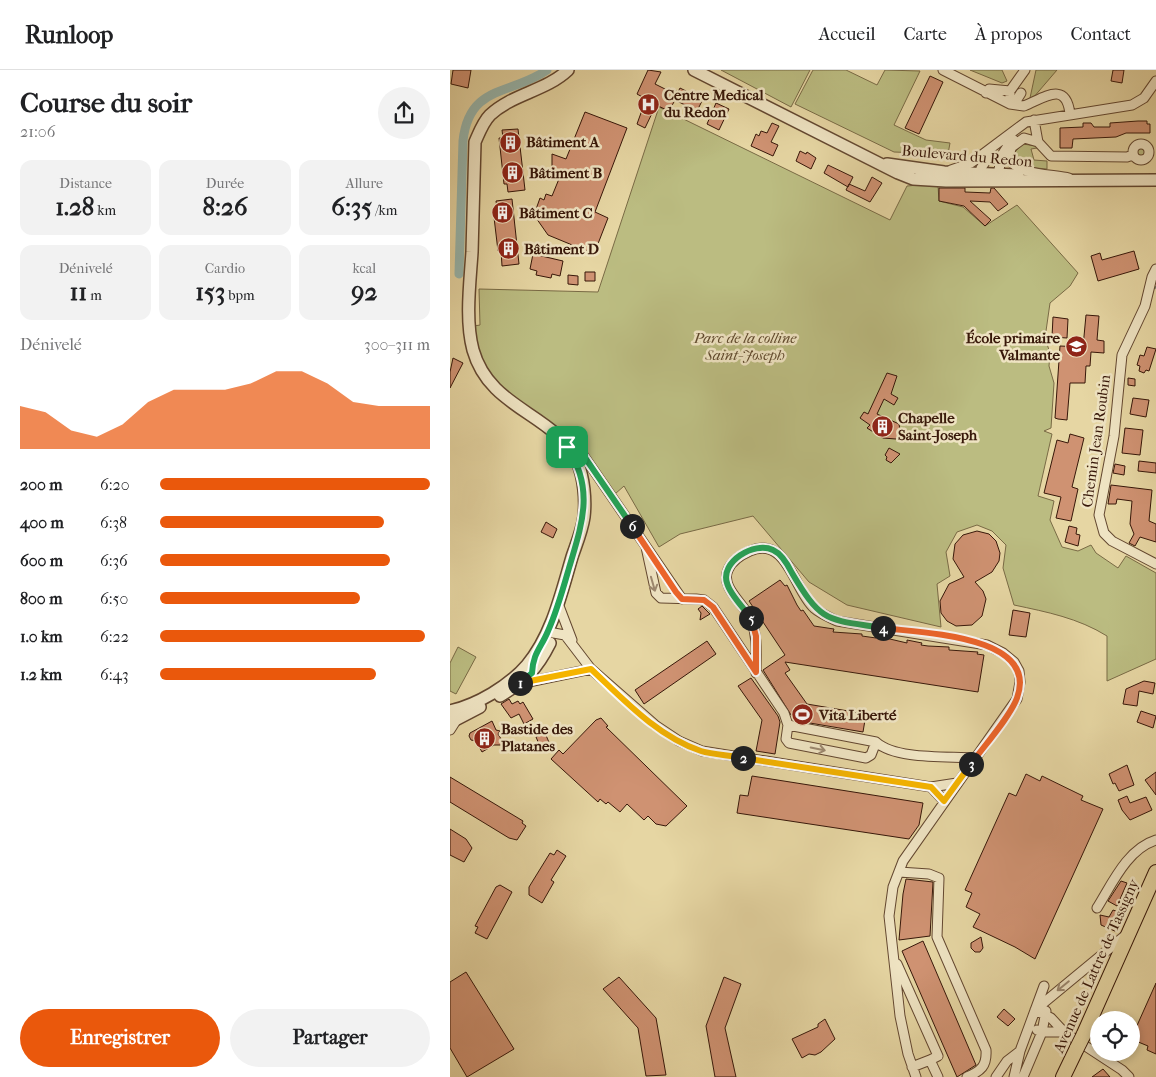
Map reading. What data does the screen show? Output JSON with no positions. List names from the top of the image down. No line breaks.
{"streets":{"main road":["Avenue de Lattre de Tassigny"],"street":["Boulevard du Redon","Chemin Jean Roubin"]},"parks":["Parc de la colline Saint-Joseph"],"places":{"hospital":["Centre Medical du Redon"],"building":["Bâtiment A","Bâtiment B","Bâtiment C","Bâtiment D","Chapelle Saint-Joseph","Bastide des Platanes"],"school or university":["École primaire Valmante"],"sports":["Vita Liberté"]},"page":{"header":"Runloop","nav":["Accueil","Carte","À propos","Contact"],"heading":["Course du soir","21:06"],"stats":[["Distance","1.28 km"],["Durée","8:26"],["Allure","6:35 /km"],["Dénivelé","11 m"],["Cardio","153 bpm"],["kcal","92"]],"chart":["Dénivelé","300–311 m"],"list":[{"name":"200 m","note":"6:20"},{"name":"400 m","note":"6:38"},{"name":"600 m","note":"6:36"},{"name":"800 m","note":"6:50"},{"name":"1.0 km","note":"6:22"},{"name":"1.2 km","note":"6:43"}],"pins":["6","5","4","1","2","3"],"buttons":["Enregistrer","Partager"]}}
